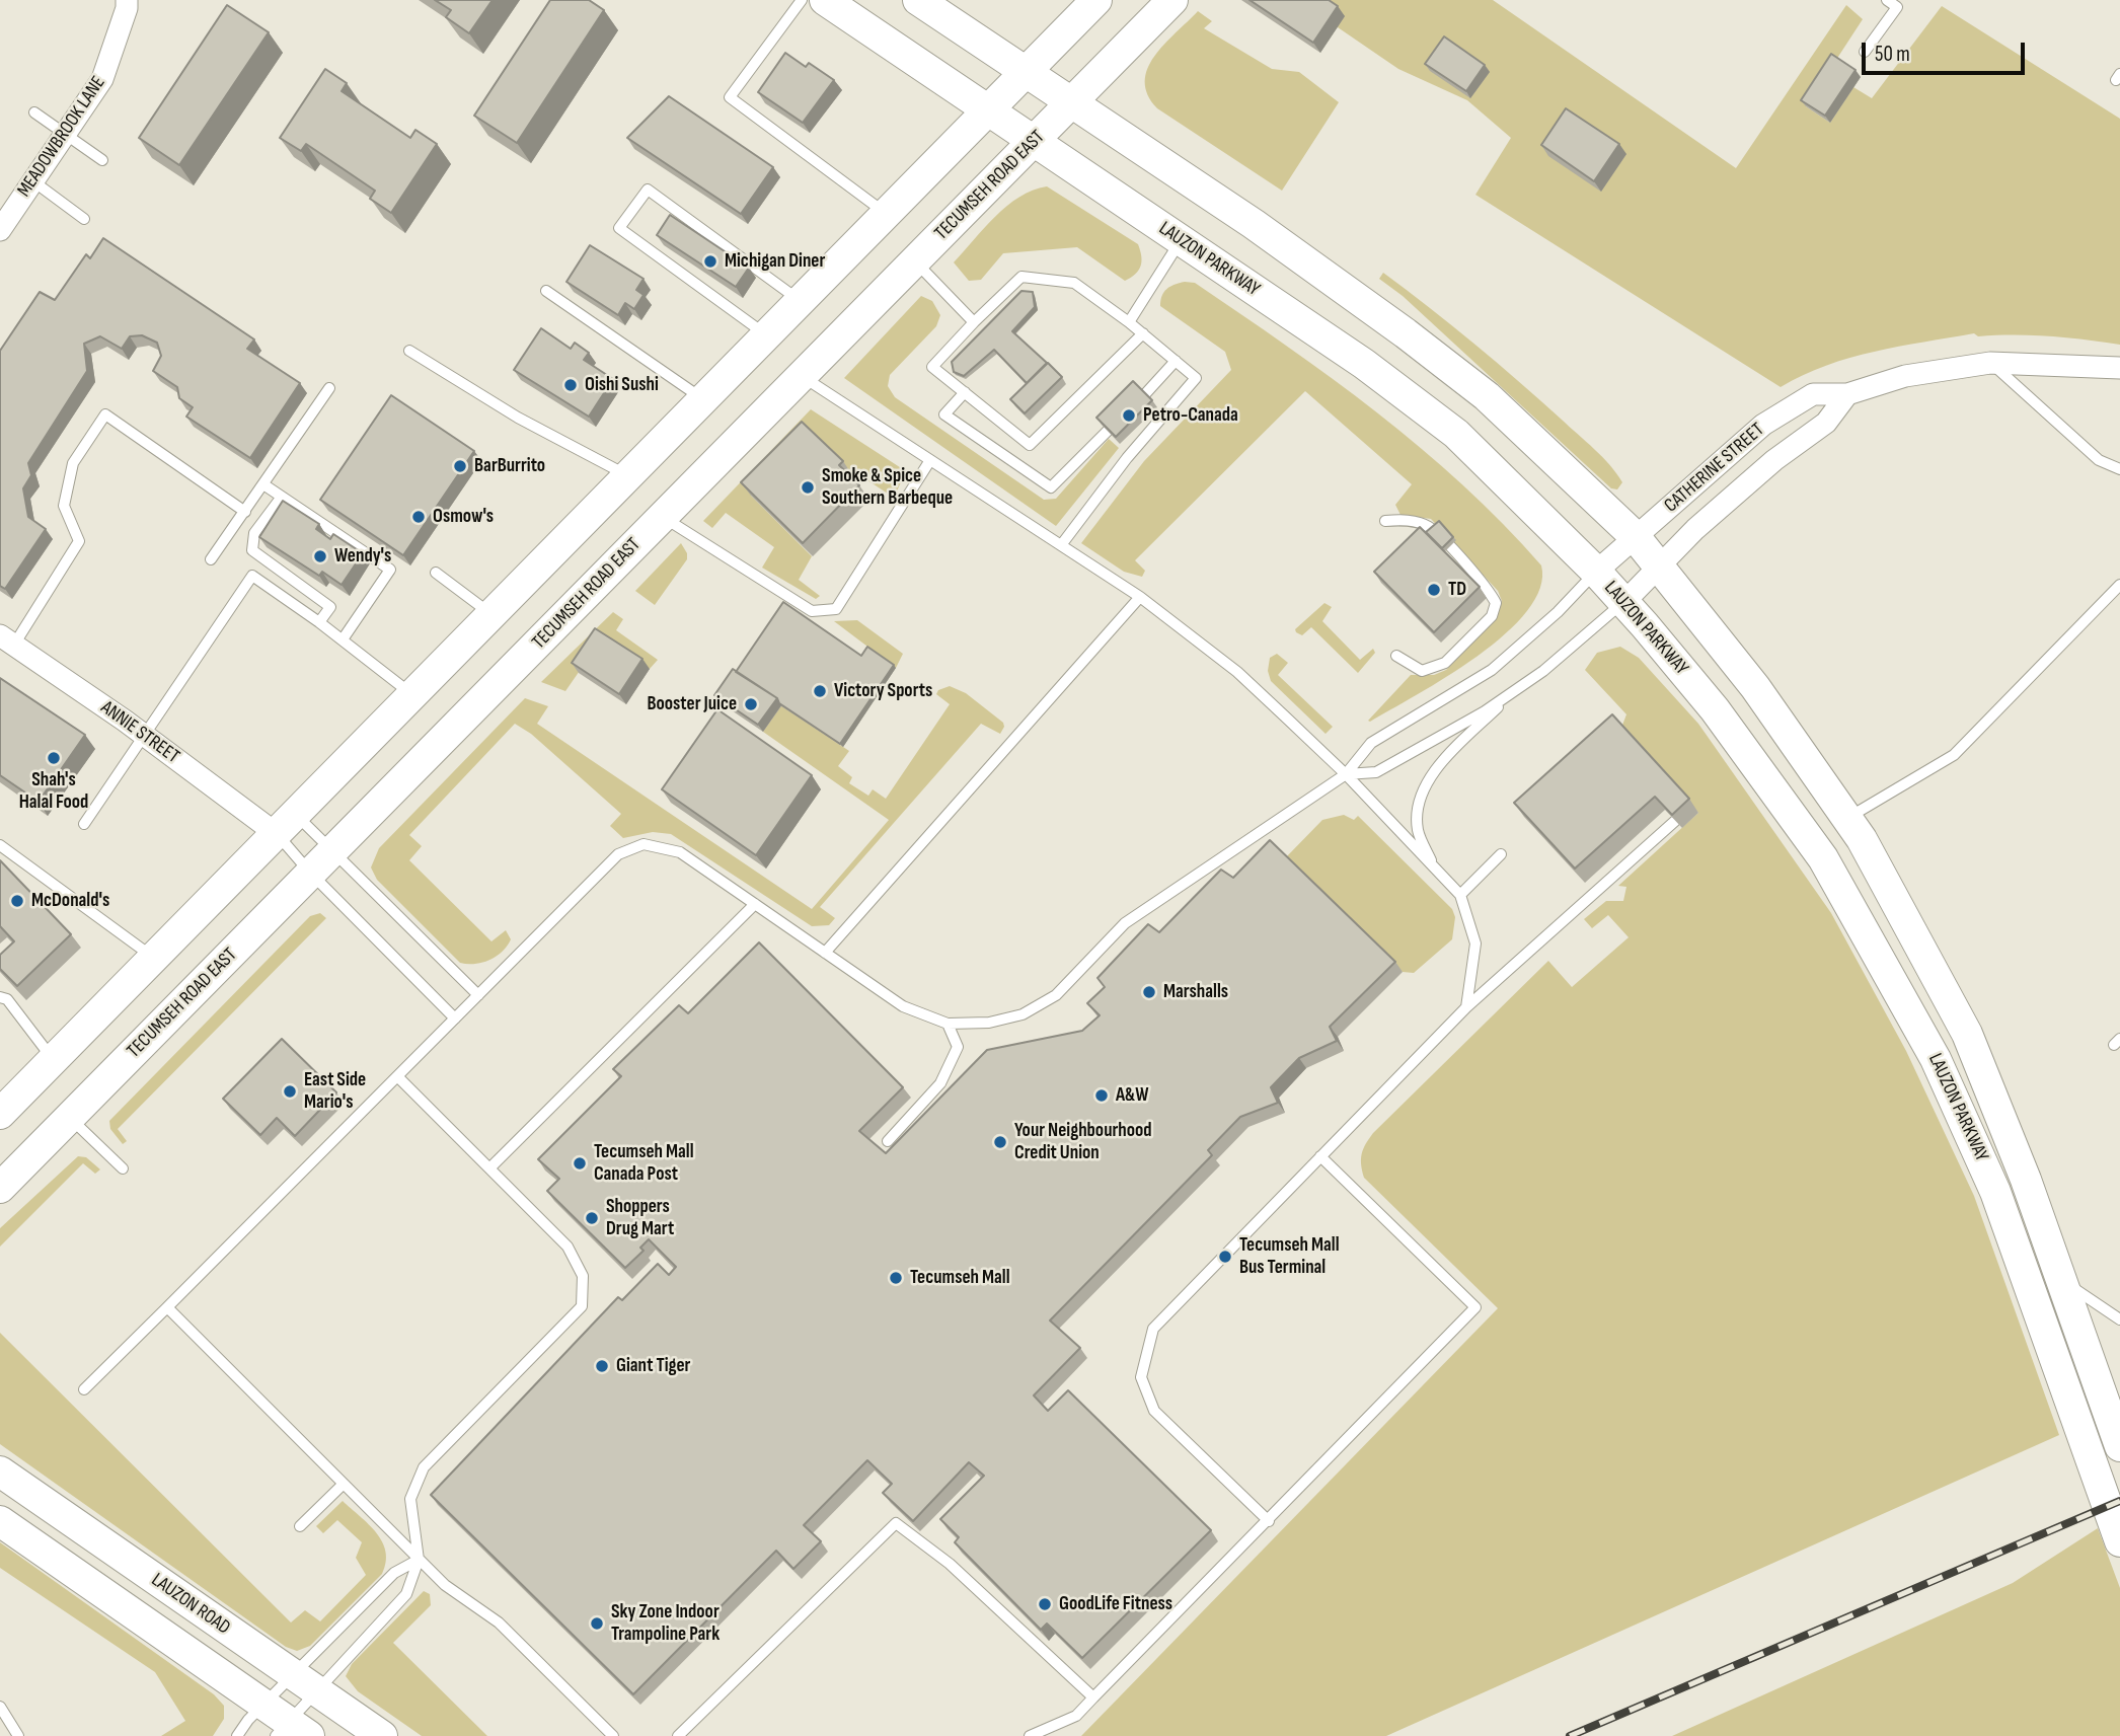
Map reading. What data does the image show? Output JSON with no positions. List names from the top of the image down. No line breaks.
{"streets":{"main road":["TECUMSEH ROAD EAST","LAUZON PARKWAY","LAUZON ROAD"],"street":["MEADOWBROOK LANE","CATHERINE STREET","ANNIE STREET"]},"crossings":[["TECUMSEH ROAD EAST","LAUZON PARKWAY"],["LAUZON PARKWAY","CATHERINE STREET"]],"places":["Michigan Diner","Oishi Sushi","Petro-Canada","BarBurrito","Smoke & Spice Southern Barbeque","Osmow's","Wendy's","TD","Victory Sports","Booster Juice","Shah's Halal Food","McDonald's","Marshalls","East Side Mario's","A&W","Your Neighbourhood Credit Union","Tecumseh Mall Canada Post","Shoppers Drug Mart","Tecumseh Mall Bus Terminal","Tecumseh Mall","Giant Tiger","GoodLife Fitness","Sky Zone Indoor Trampoline Park"],"scale_bar":"50 m"}
